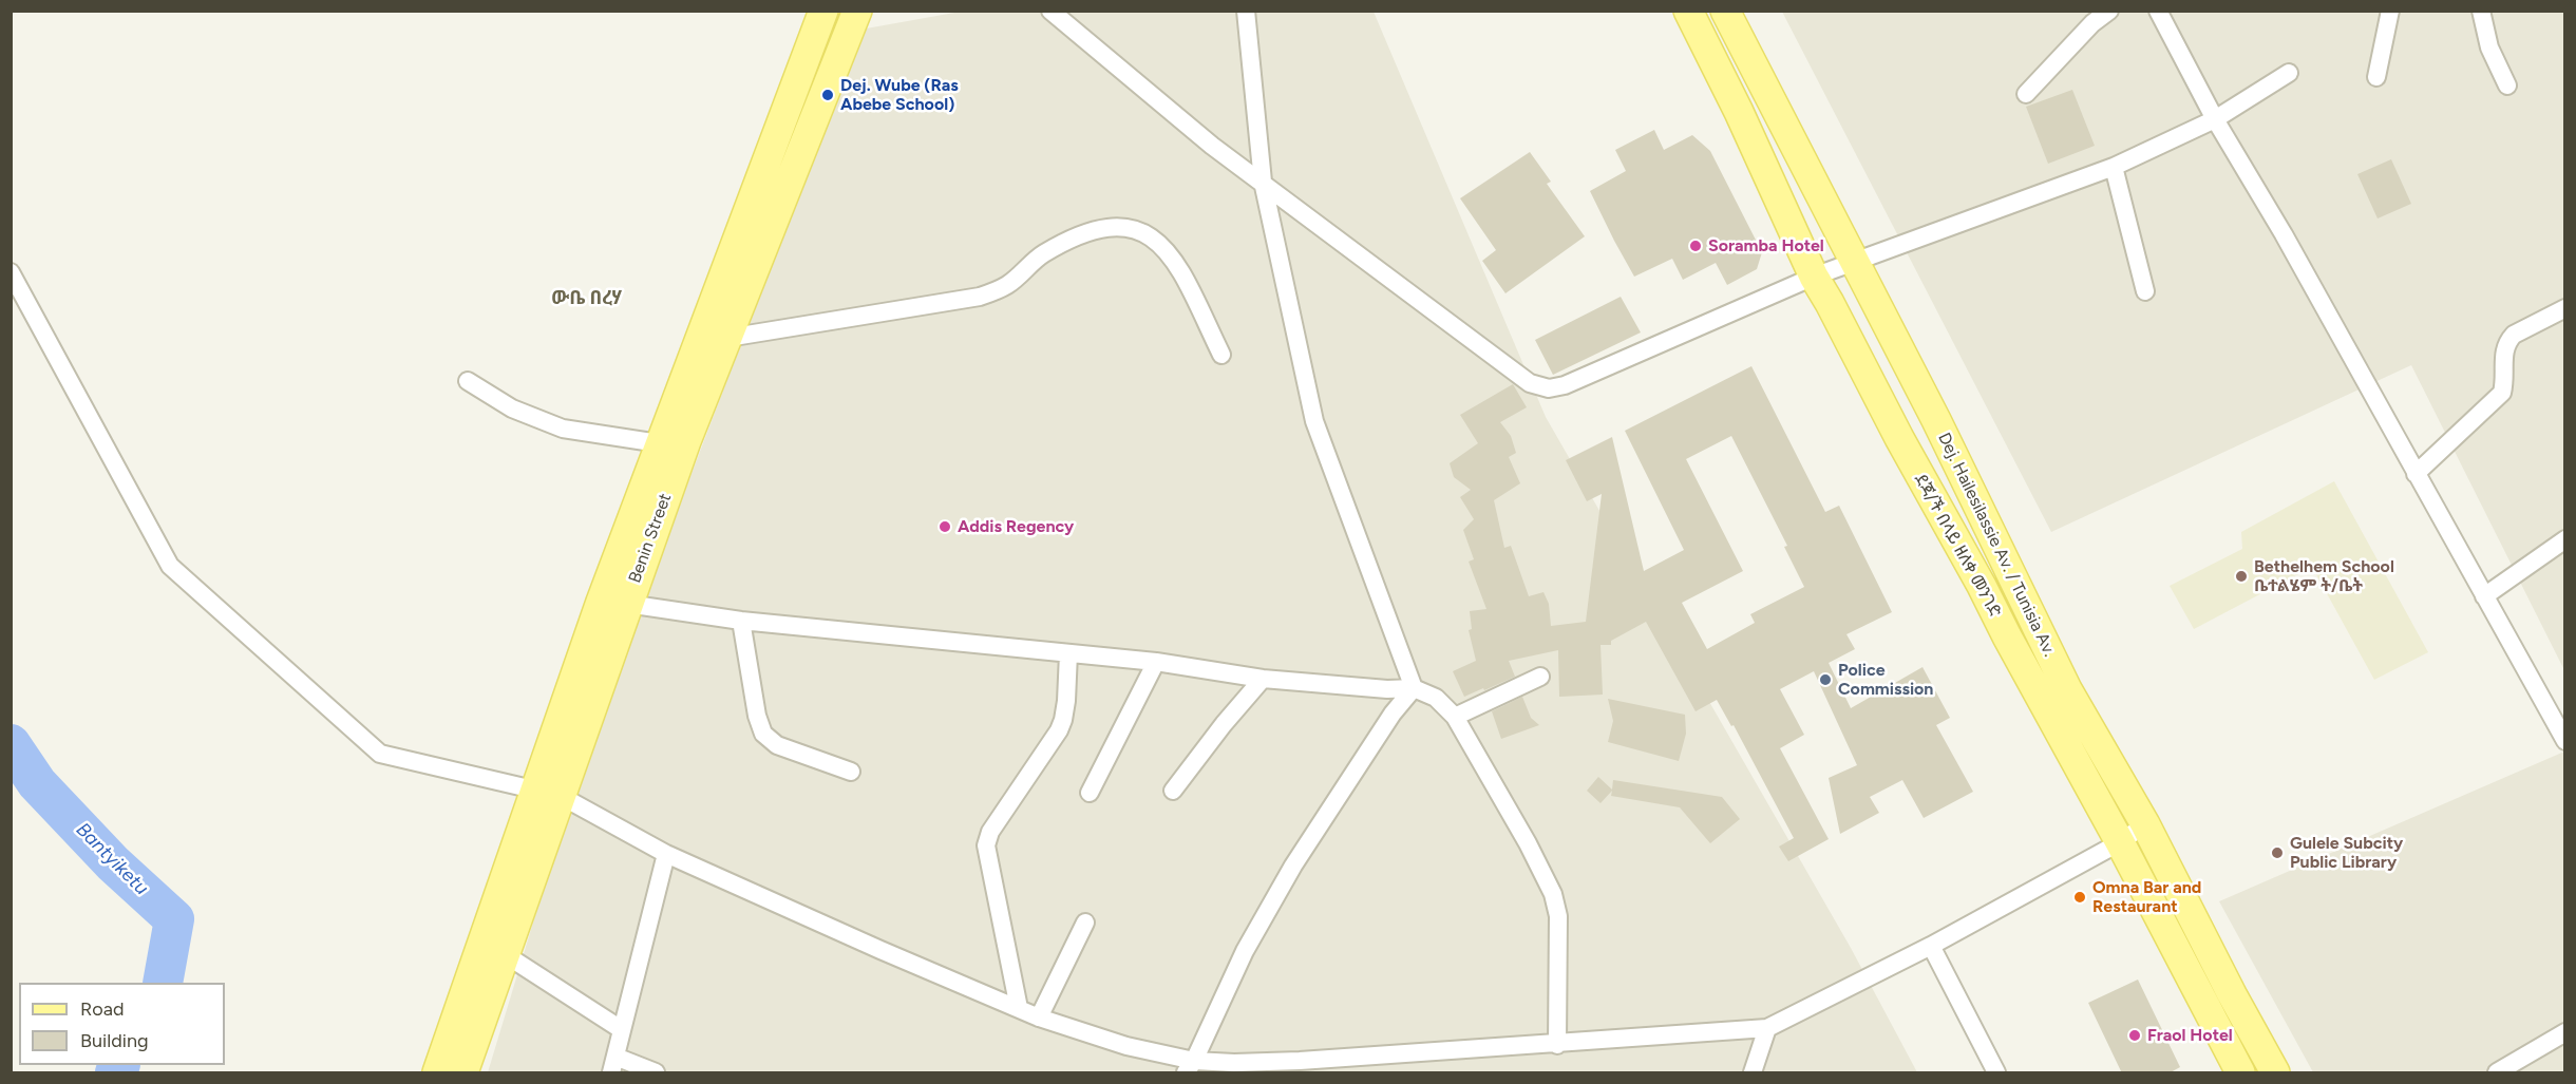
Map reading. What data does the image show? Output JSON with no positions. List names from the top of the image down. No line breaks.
{"streets":{"main road":["Benin Street","Dej. Hailesilassie Av. / Tunisia Av.","ደጃ/ች በላይ ዘለቀ መንገድ"]},"districts":["ውቤ በረሃ"],"water":["Bantyiketu"],"places":["Dej. Wube (Ras Abebe School)","Soramba Hotel","Addis Regency","Bethelhem School ቤተልሄም ት/ቤት","Police Commission","Gulele Subcity Public Library","Omna Bar and Restaurant","Fraol Hotel"],"legend":["Road","Building"]}
